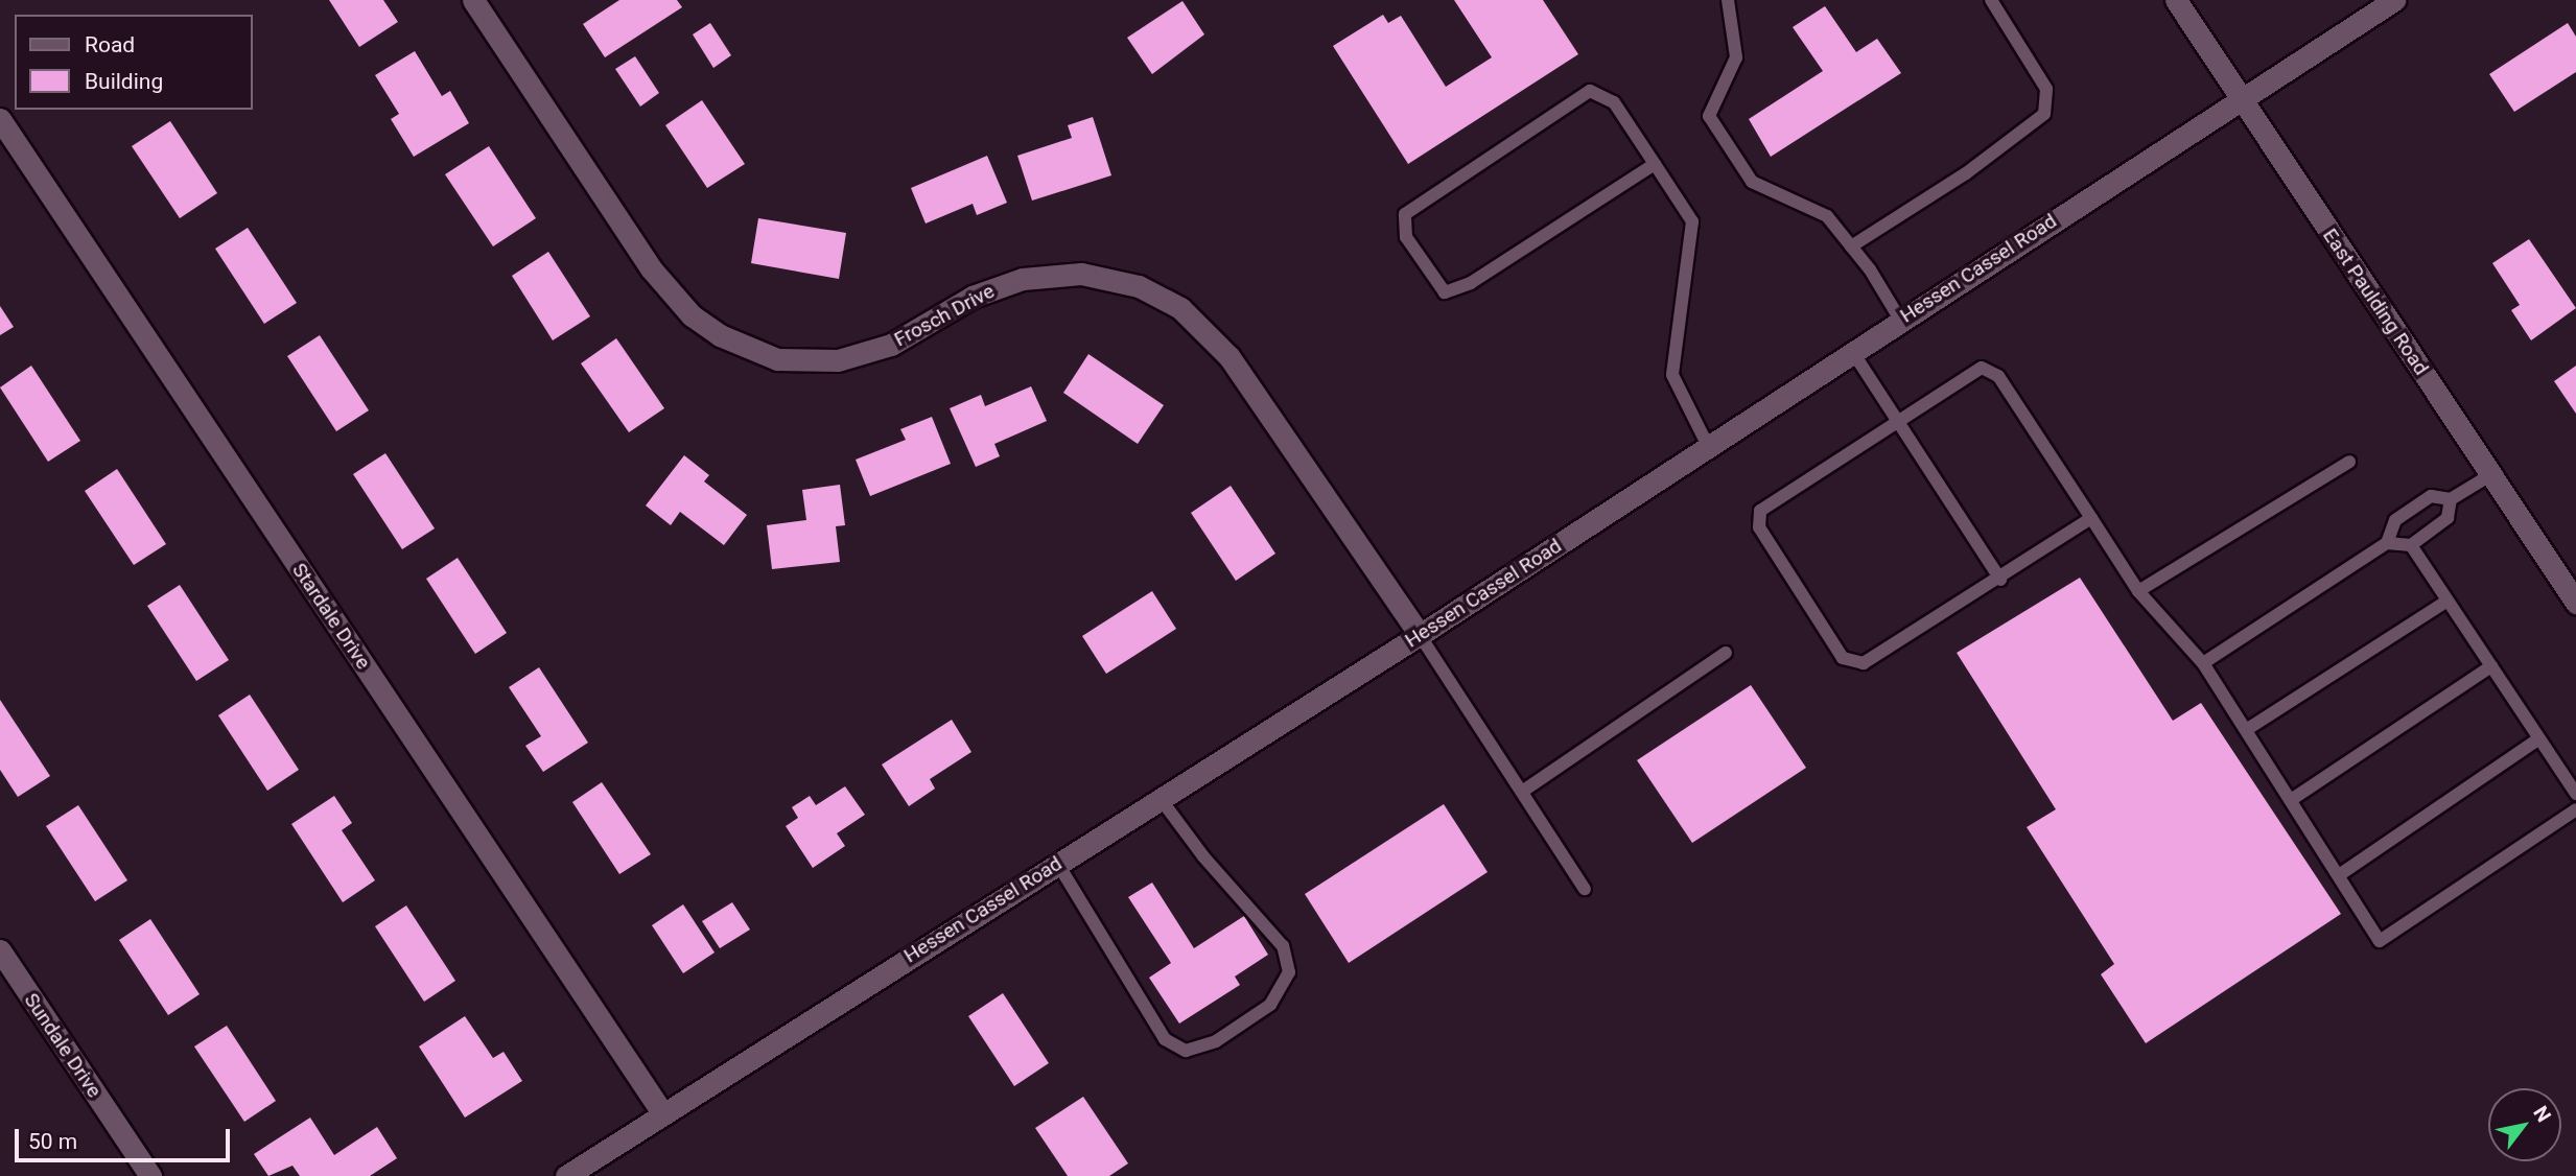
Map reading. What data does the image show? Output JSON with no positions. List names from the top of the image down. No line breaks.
{"streets":{"main road":["Hessen Cassel Road","East Paulding Road","Frosch Drive","Stardale Drive","Sundale Drive"]},"crossings":[["Hessen Cassel Road","East Paulding Road"],["Hessen Cassel Road","Frosch Drive"],["Hessen Cassel Road","Stardale Drive"]],"legend":["Road","Building"],"scale_bar":"50 m","north":"top right"}
